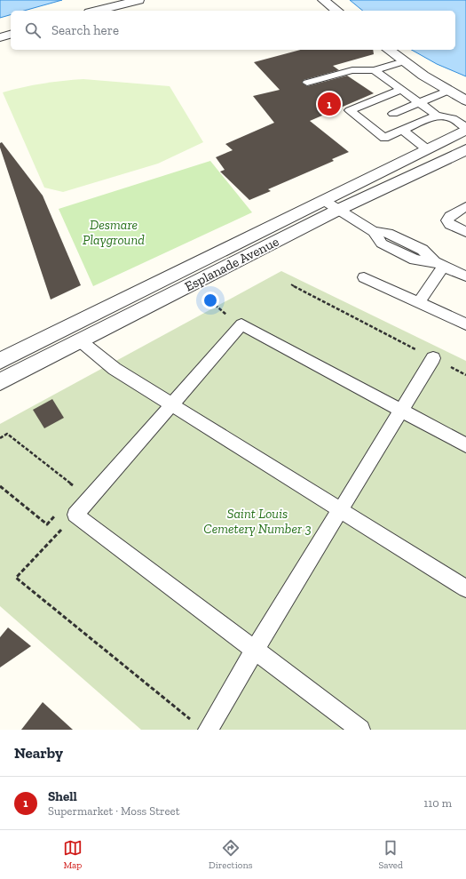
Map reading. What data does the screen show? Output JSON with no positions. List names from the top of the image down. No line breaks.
{"streets":{"street":["Esplanade Avenue"]},"parks":["Desmare Playground","Saint Louis Cemetery Number 3"],"page":{"search":"Search here","pins":"1","heading":"Nearby","list":[{"mark":"1","name":"Shell","note":"Supermarket · Moss Street","value":"110 m"}],"nav":["Map","Directions","Saved"]}}
